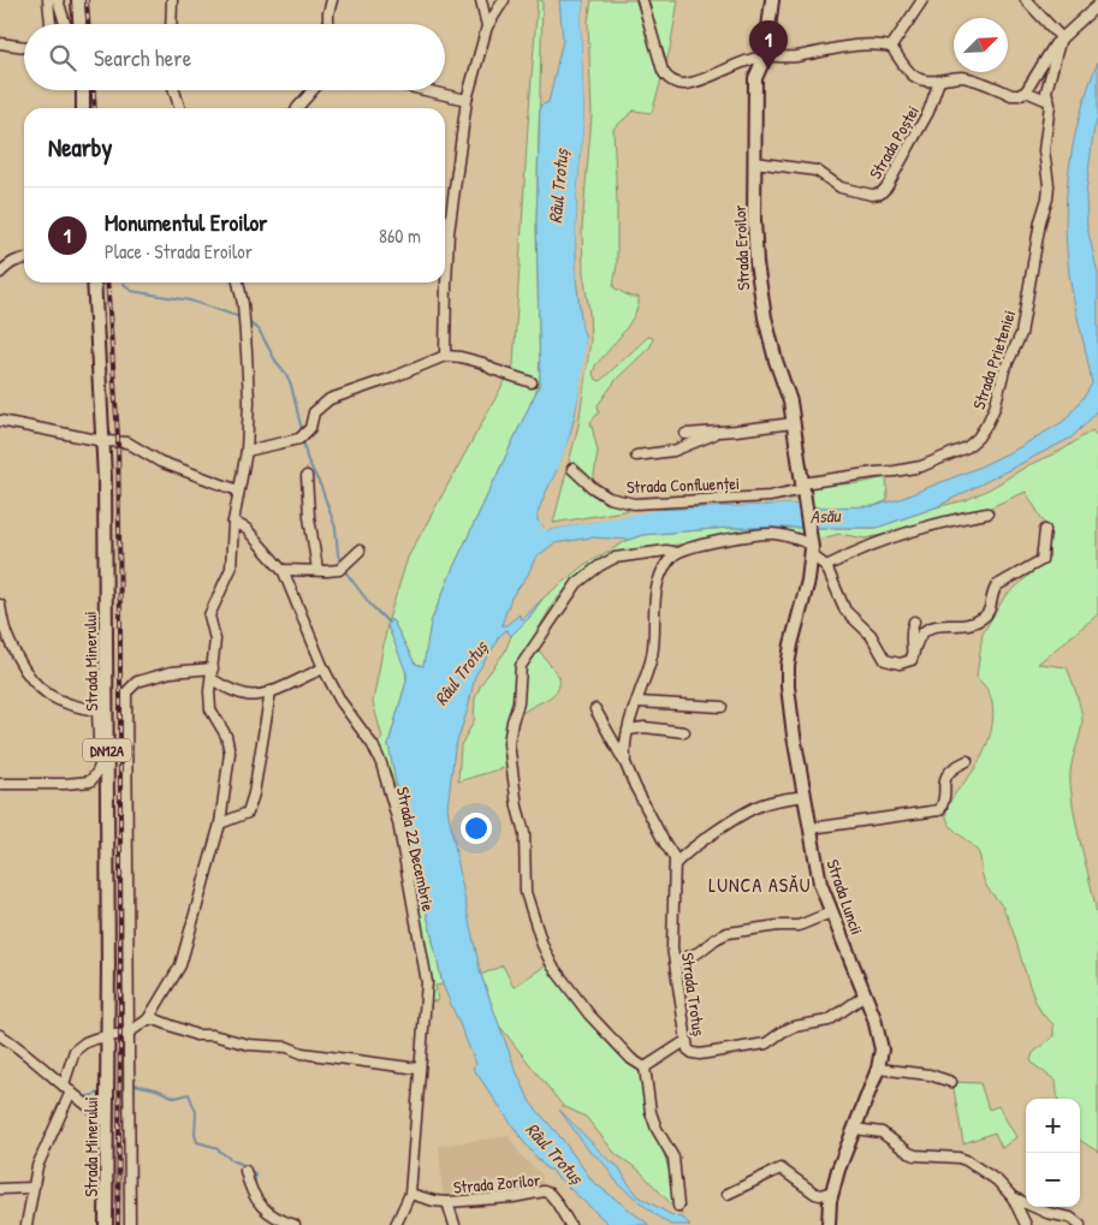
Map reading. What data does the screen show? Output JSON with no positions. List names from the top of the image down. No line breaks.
{"streets":{"main road":["Strada Eroilor","Strada Minerului","DN12A","Strada Luncii"],"street":["Strada Poștei","Strada Prieteniei","Strada Confluenței","Strada 22 Decembrie","Strada Trotuș","Strada Zorilor"]},"crossings":[["Strada Poștei","Strada Eroilor"],["Strada Eroilor","Strada Prieteniei"],["Strada Eroilor","Strada Confluenței"],["Strada Eroilor","Strada Luncii"],["Strada Prieteniei","Strada Confluenței"],["Strada 22 Decembrie","Strada Zorilor"],["Strada Luncii","Strada Trotuș"]],"districts":["LUNCA ASĂU"],"water":["Râul Trotuș","Asău"],"north":"top right","page":{"pins":"1","search":"Search here","heading":"Nearby","list":[{"mark":"1","name":"Monumentul Eroilor","note":"Place · Strada Eroilor","value":"860 m"}],"map_buttons":["+","−"]}}
